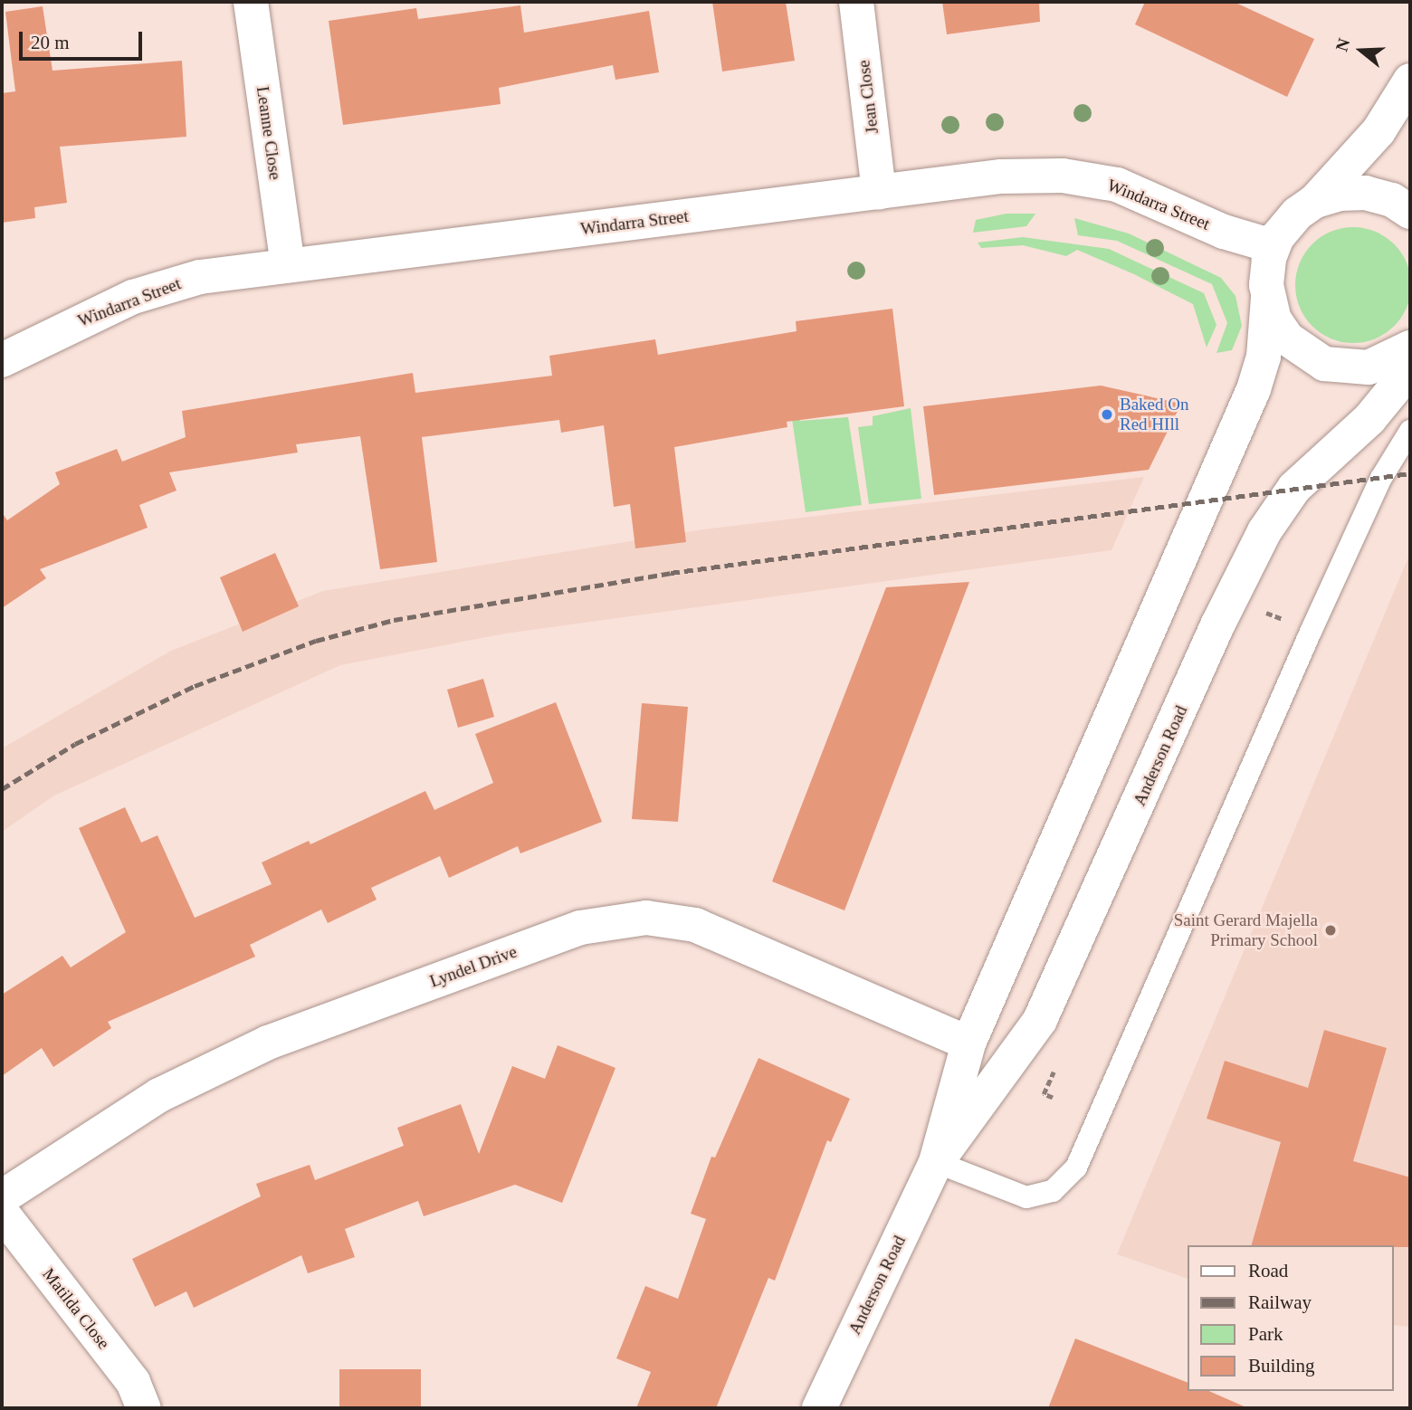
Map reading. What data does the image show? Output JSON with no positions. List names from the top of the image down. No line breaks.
{"streets":{"street":["Jean Close","Leanne Close","Windarra Street","Anderson Road","Lyndel Drive","Matilda Close"]},"crossings":[["Jean Close","Windarra Street"],["Leanne Close","Windarra Street"],["Windarra Street","Anderson Road"],["Anderson Road","Lyndel Drive"]],"places":["Baked On Red HIll","Saint Gerard Majella Primary School"],"legend":["Road","Railway","Park","Building"],"scale_bar":"20 m","north":"left"}
